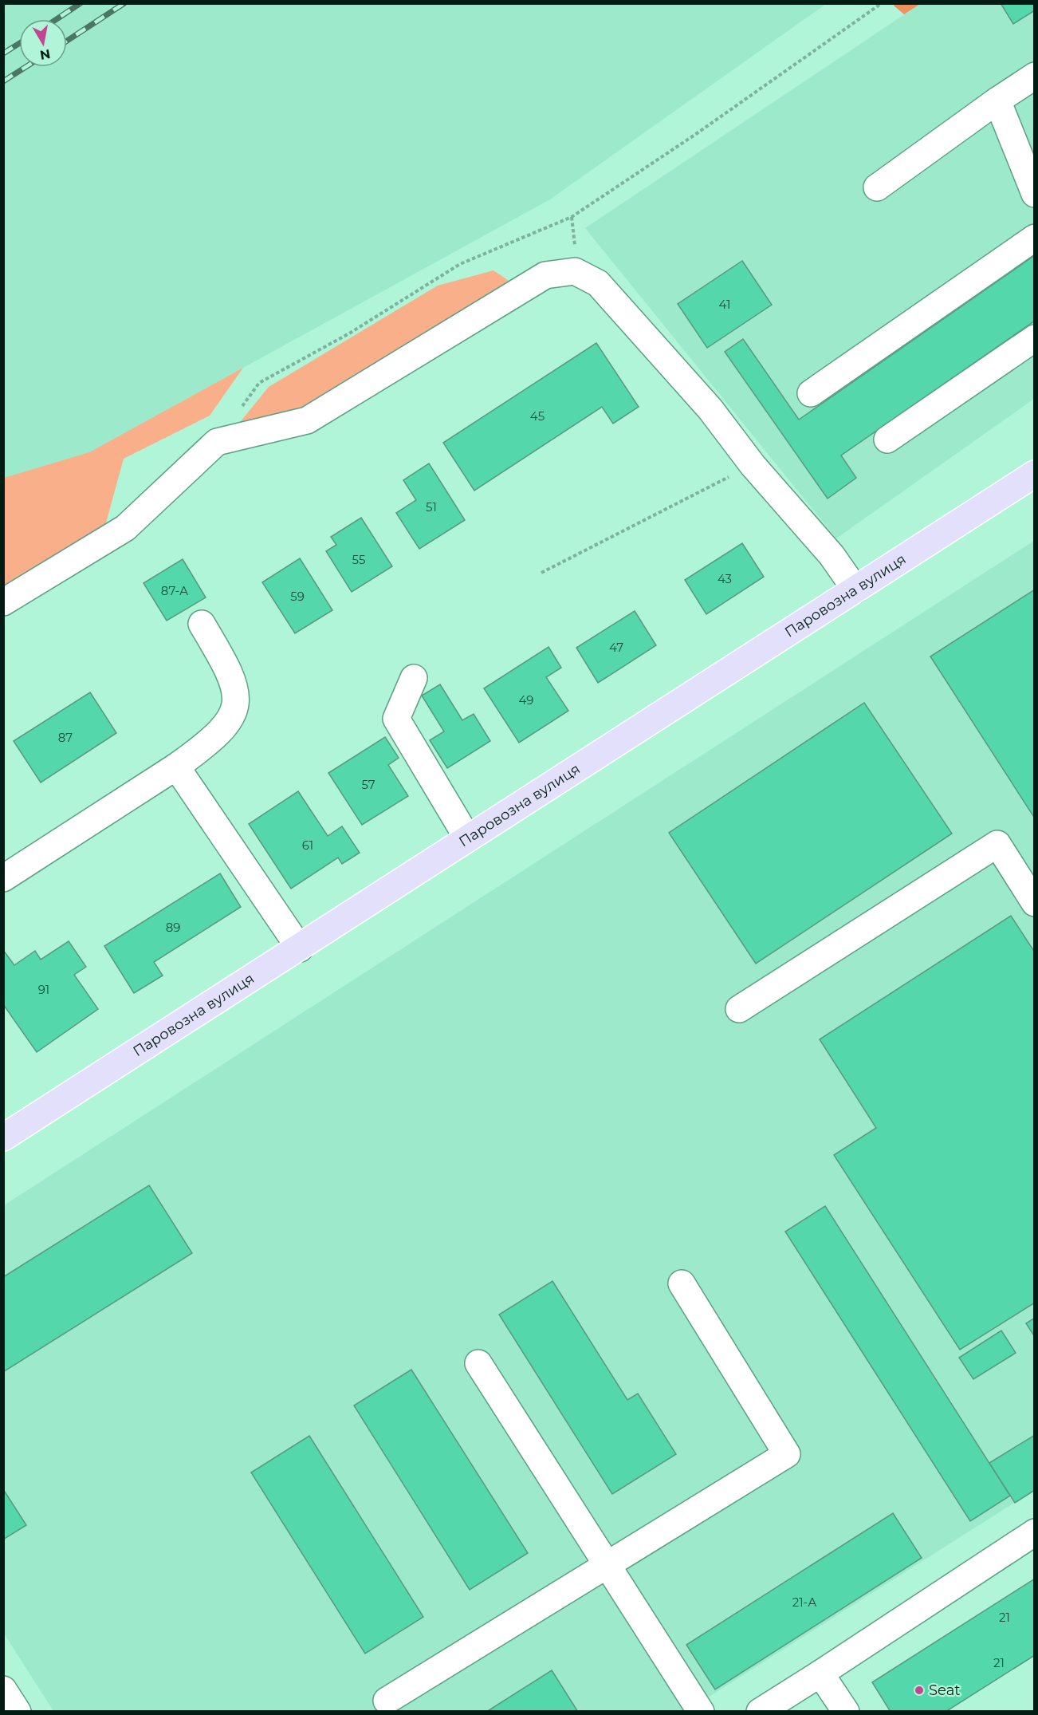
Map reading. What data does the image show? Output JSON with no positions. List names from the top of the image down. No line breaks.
{"streets":{"main road":["Паровозна вулиця"]},"places":["Seat"],"house_numbers":["41","45","51","55","43","87-А","59","47","49","87","57","61","89","91","21-А","21","21"],"north":"bottom"}
